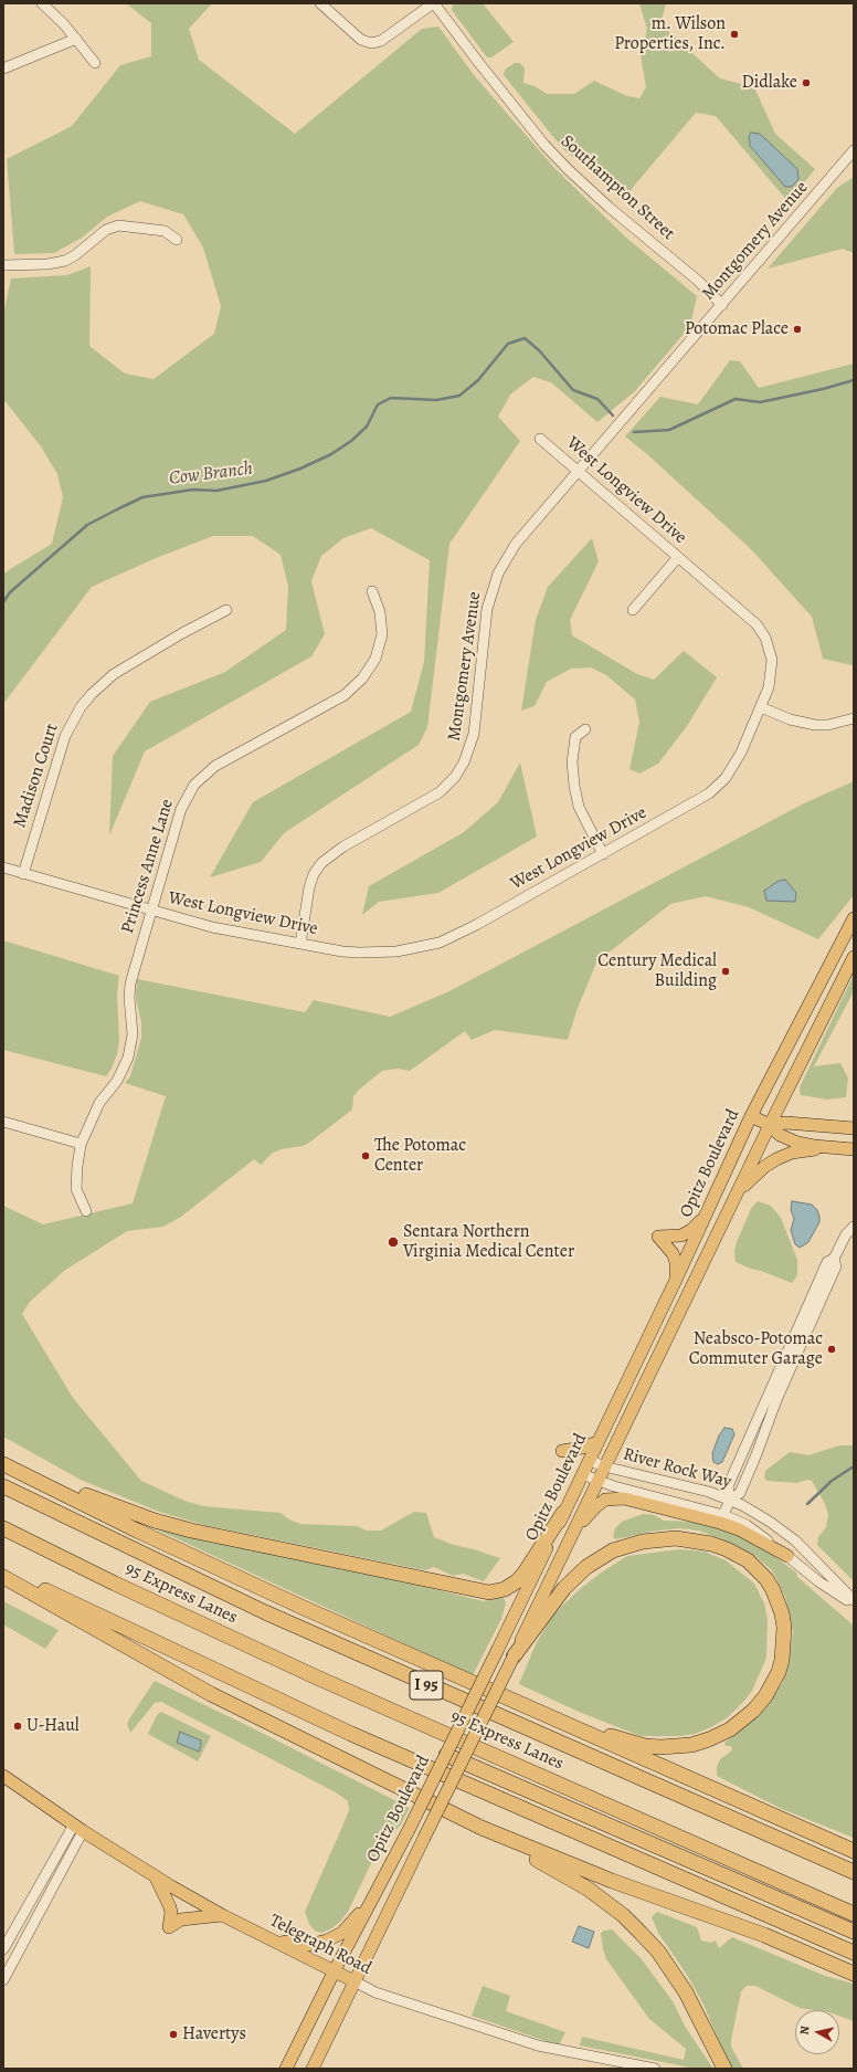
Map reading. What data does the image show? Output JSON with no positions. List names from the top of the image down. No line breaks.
{"streets":{"highway":["95 Express Lanes","I 95"],"main road":["Opitz Boulevard","Telegraph Road"],"street":["Southampton Street","Montgomery Avenue","West Longview Drive","Madison Court","Princess Anne Lane","River Rock Way"]},"crossings":[["Southampton Street","Montgomery Avenue"],["Montgomery Avenue","West Longview Drive"],["West Longview Drive","Madison Court"],["West Longview Drive","Princess Anne Lane"],["Opitz Boulevard","River Rock Way"],["Opitz Boulevard","Telegraph Road"]],"water":["Cow Branch"],"places":["m. Wilson Properties, Inc.","Didlake","Potomac Place","Century Medical Building","The Potomac Center","Sentara Northern Virginia Medical Center","Neabsco-Potomac Commuter Garage","U-Haul","Havertys"],"north":"left"}
